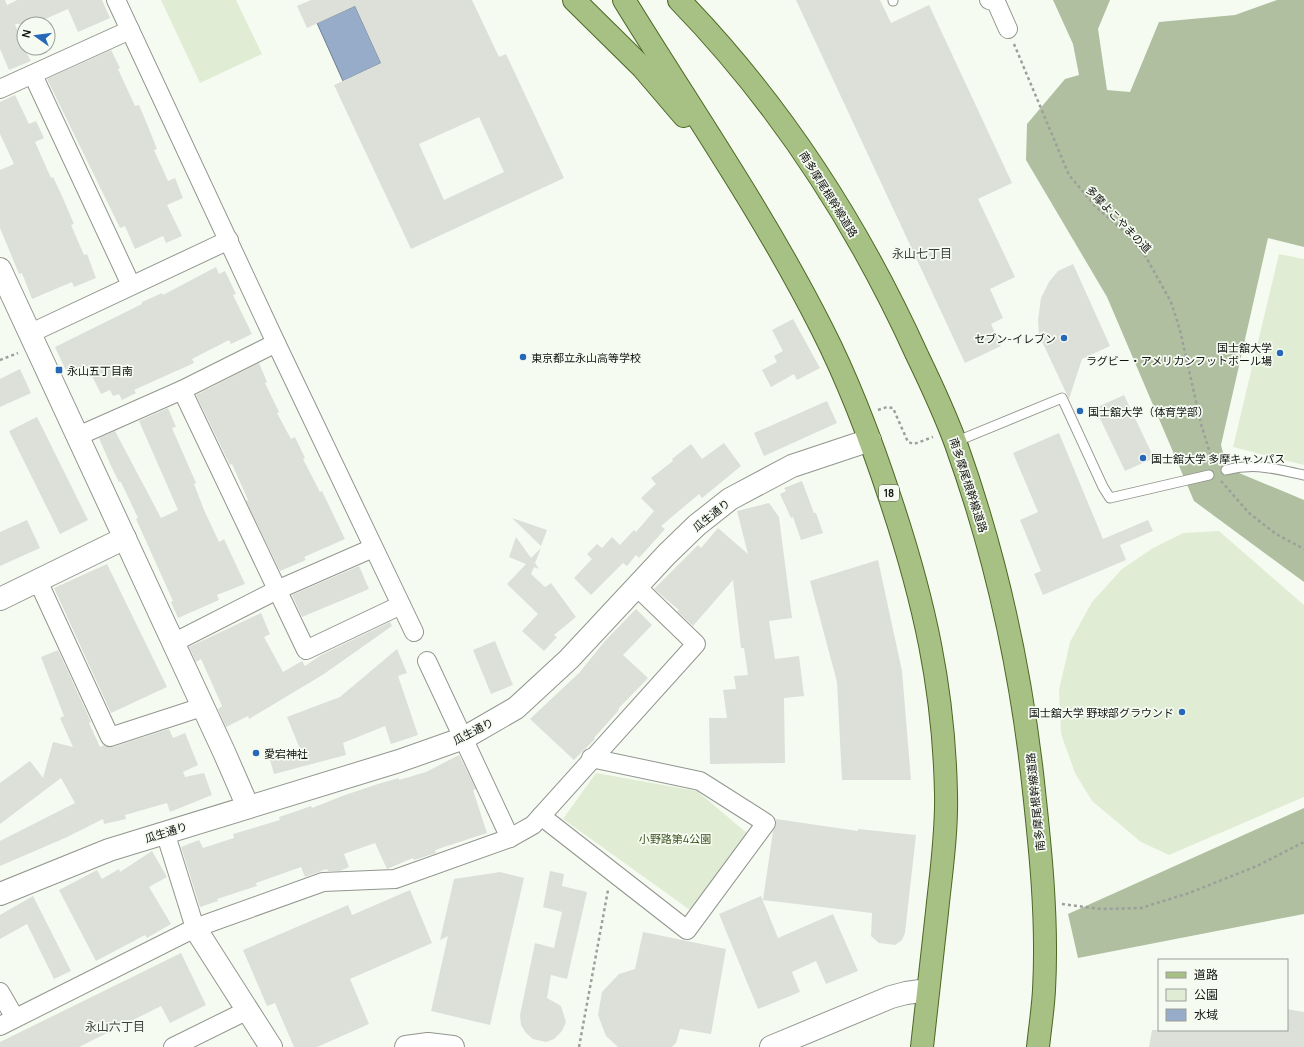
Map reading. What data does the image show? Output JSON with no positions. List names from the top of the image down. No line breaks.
{"streets":{"main road":["南多摩尾根幹線道路","18"],"street":["瓜生通り"],"path":["多摩よこやまの道"]},"crossings":[["18","瓜生通り"]],"districts":["永山七丁目","永山六丁目"],"parks":["小野路第4公園"],"places":{"other":["セブン-イレブン","国士舘大学 ラグビー・アメリカンフットボール場","東京都立永山高等学校","国士舘大学（体育学部）","国士舘大学 多摩キャンパス","国士舘大学 野球部グラウンド","愛宕神社"],"transit":["永山五丁目南"]},"legend":["道路","公園","水域"],"north":"left"}
